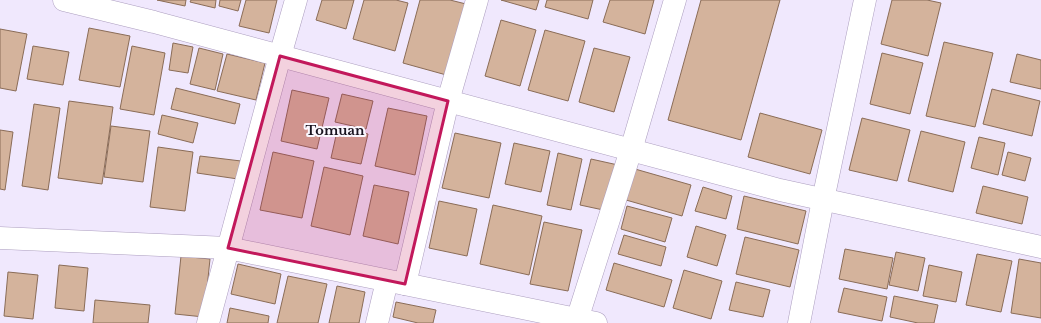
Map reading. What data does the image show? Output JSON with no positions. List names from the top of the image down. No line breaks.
{"districts":["Tomuan"]}
